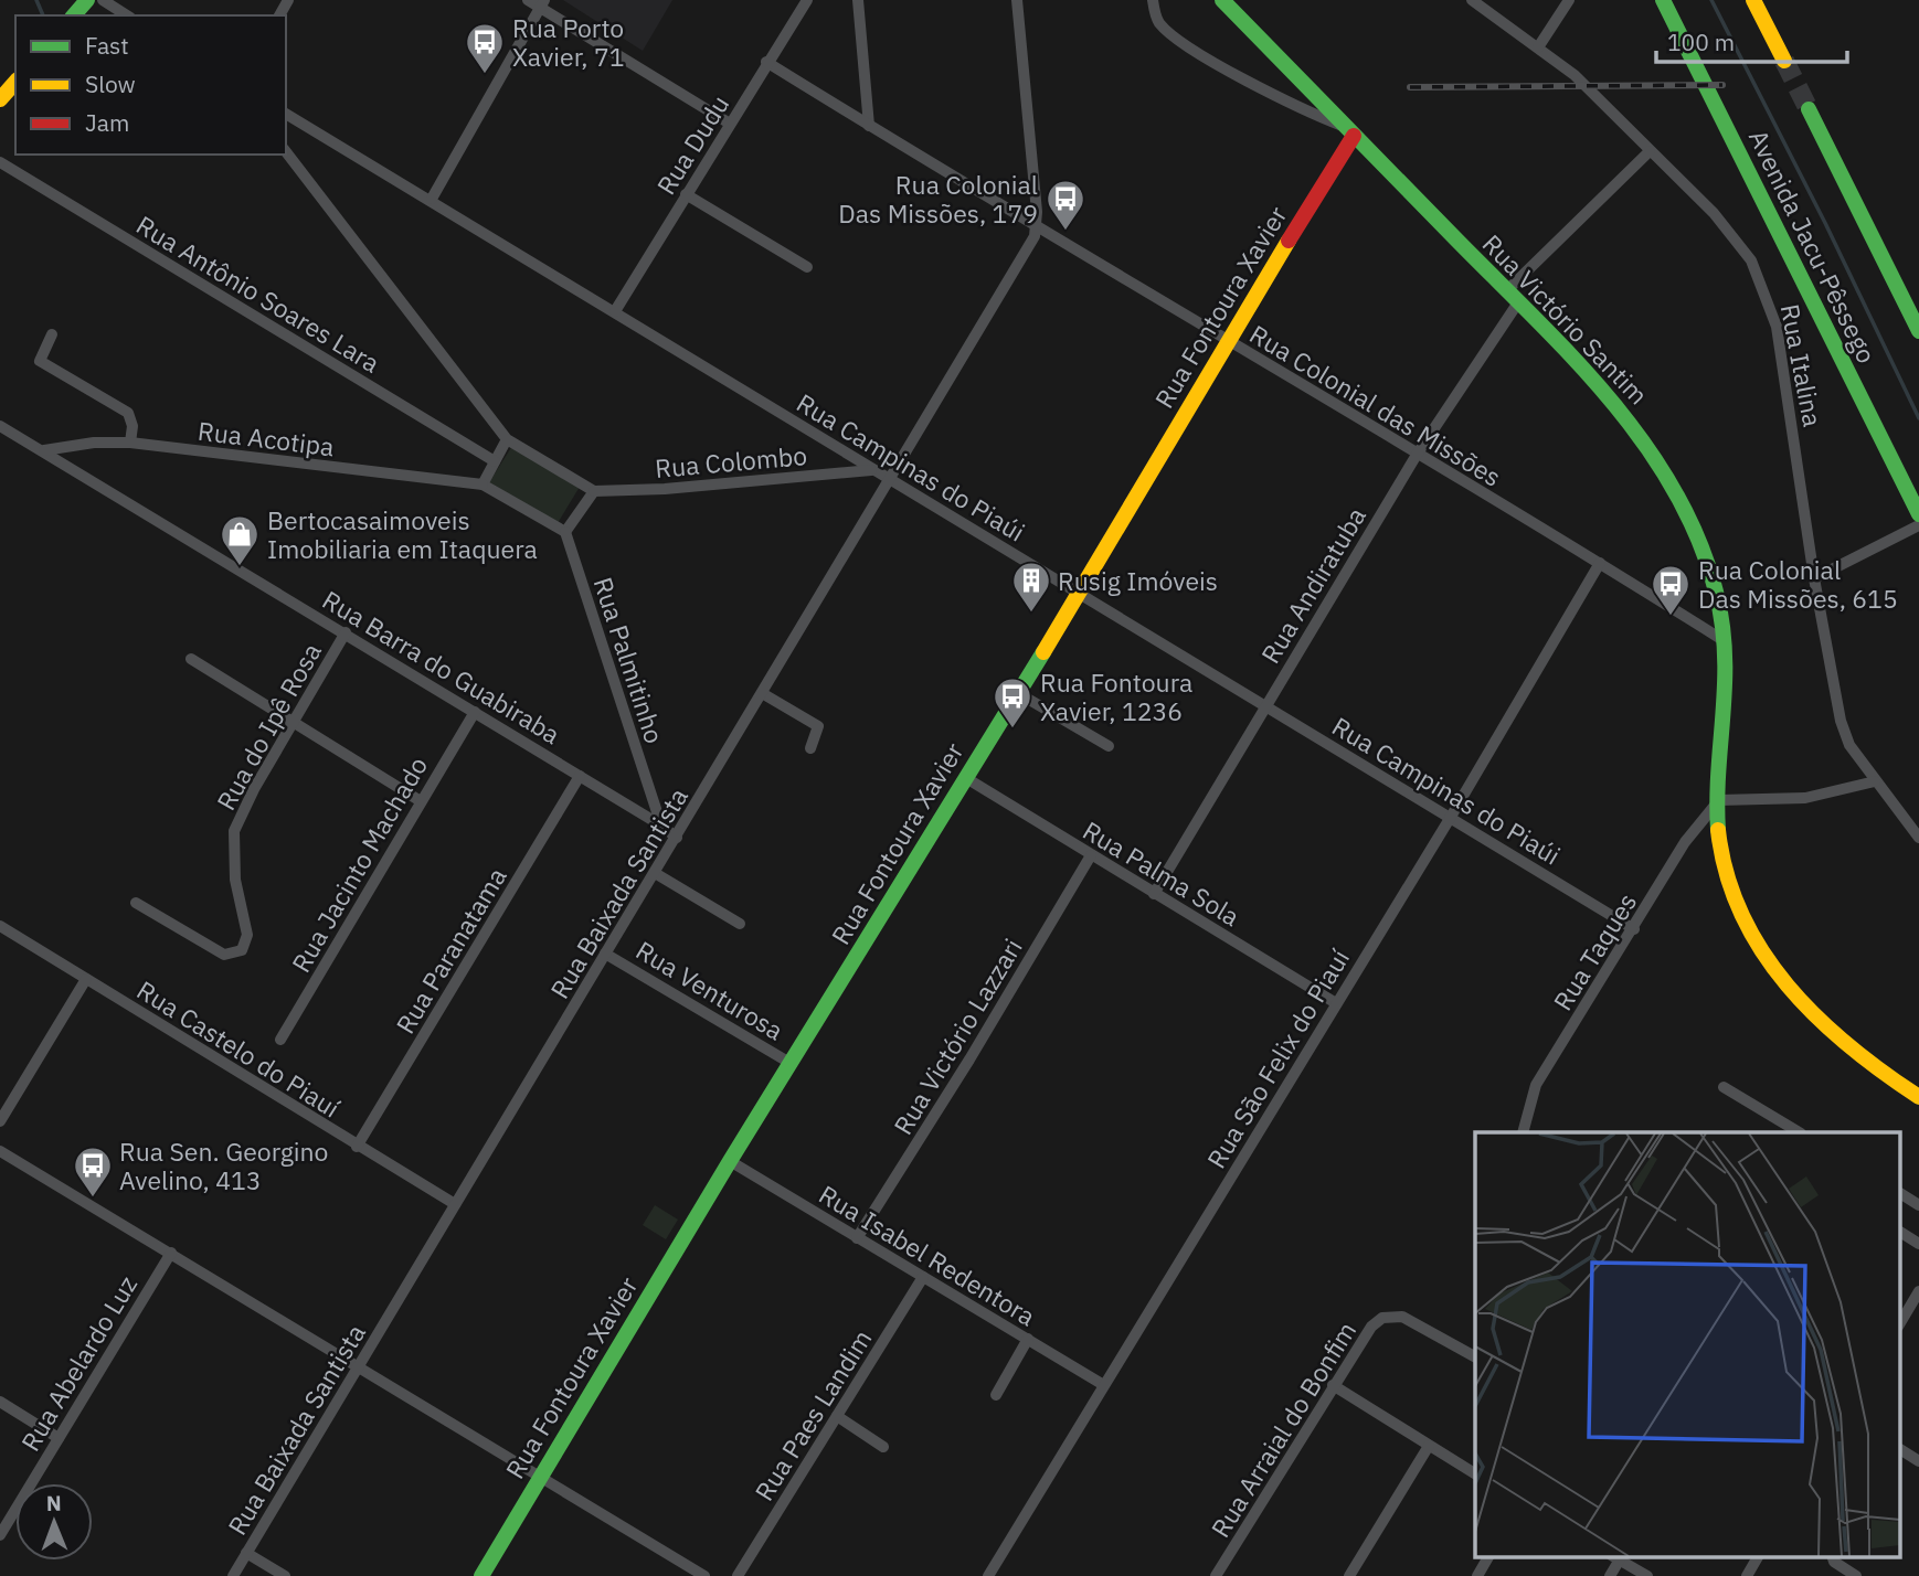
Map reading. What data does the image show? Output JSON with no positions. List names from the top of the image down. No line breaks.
{"streets":{"main road":["Avenida Jacu-Pêssego","Rua Fontoura Xavier","Rua Victório Santim"],"street":["Rua Dudu","Rua Antônio Soares Lara","Rua Italina","Rua Colonial das Missões","Rua Acotipa","Rua Colombo","Rua Campinas do Piaúi","Rua Andiratuba","Rua Palmitinho","Rua Barra do Guabiraba","Rua do Ipê Rosa","Rua Jacinto Machado","Rua Palma Sola","Rua Baixada Santista","Rua Paranatama","Rua Taques","Rua Venturosa","Rua Victório Lazzari","Rua Castelo do Piauí","Rua São Felix do Piauí","Rua Isabel Redentora","Rua Abelardo Luz","Rua Paes Landim","Rua Arraial do Bonfim"]},"crossings":[["Rua Dudu","Rua Colonial das Missões"],["Rua Dudu","Rua Campinas do Piaúi"],["Rua Fontoura Xavier","Rua Victório Santim"],["Rua Fontoura Xavier","Rua Colonial das Missões"],["Rua Fontoura Xavier","Rua Campinas do Piaúi"],["Rua Fontoura Xavier","Rua Palma Sola"],["Rua Fontoura Xavier","Rua Venturosa"],["Rua Fontoura Xavier","Rua Isabel Redentora"],["Rua Victório Santim","Rua Colonial das Missões"],["Rua Victório Santim","Rua Andiratuba"],["Rua Victório Santim","Rua Taques"],["Rua Italina","Rua Andiratuba"],["Rua Colonial das Missões","Rua Andiratuba"],["Rua Colonial das Missões","Rua Baixada Santista"],["Rua Colonial das Missões","Rua São Felix do Piauí"],["Rua Acotipa","Rua Barra do Guabiraba"],["Rua Colombo","Rua Campinas do Piaúi"],["Rua Campinas do Piaúi","Rua Andiratuba"],["Rua Campinas do Piaúi","Rua Baixada Santista"],["Rua Campinas do Piaúi","Rua Taques"],["Rua Campinas do Piaúi","Rua São Felix do Piauí"],["Rua Andiratuba","Rua Palma Sola"],["Rua Palmitinho","Rua Barra do Guabiraba"],["Rua Barra do Guabiraba","Rua do Ipê Rosa"],["Rua Barra do Guabiraba","Rua Jacinto Machado"],["Rua Barra do Guabiraba","Rua Paranatama"],["Rua Palma Sola","Rua Victório Lazzari"],["Rua Palma Sola","Rua São Felix do Piauí"],["Rua Baixada Santista","Rua Venturosa"],["Rua Baixada Santista","Rua Castelo do Piauí"],["Rua Paranatama","Rua Castelo do Piauí"],["Rua Victório Lazzari","Rua Isabel Redentora"],["Rua São Felix do Piauí","Rua Isabel Redentora"],["Rua Isabel Redentora","Rua Paes Landim"]],"places":{"bus stop":["Rua Porto Xavier, 71","Rua Colonial Das Missões, 179","Rua Colonial Das Missões, 615","Rua Fontoura Xavier, 1236","Rua Sen. Georgino Avelino, 413"],"shop":["Bertocasaimoveis Imobiliaria em Itaquera"],"building":["Rusig Imóveis"]},"legend":["Fast","Slow","Jam"],"scale_bar":"100 m","north":"top"}
